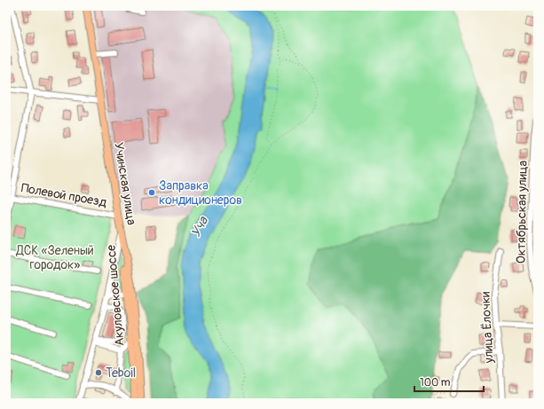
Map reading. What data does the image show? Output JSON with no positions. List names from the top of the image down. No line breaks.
{"streets":{"main road":["Учинская улица","Акуловское шоссе"],"street":["Полевой проезд","Октябрьская улица","улица Ёлочки"]},"crossings":[["Учинская улица","Полевой проезд"],["Учинская улица","Акуловское шоссе"]],"water":["Уча"],"parks":["ДСК «Зеленый городок»"],"places":["Заправка кондиционеров","Teboil"],"scale_bar":"100 m"}
